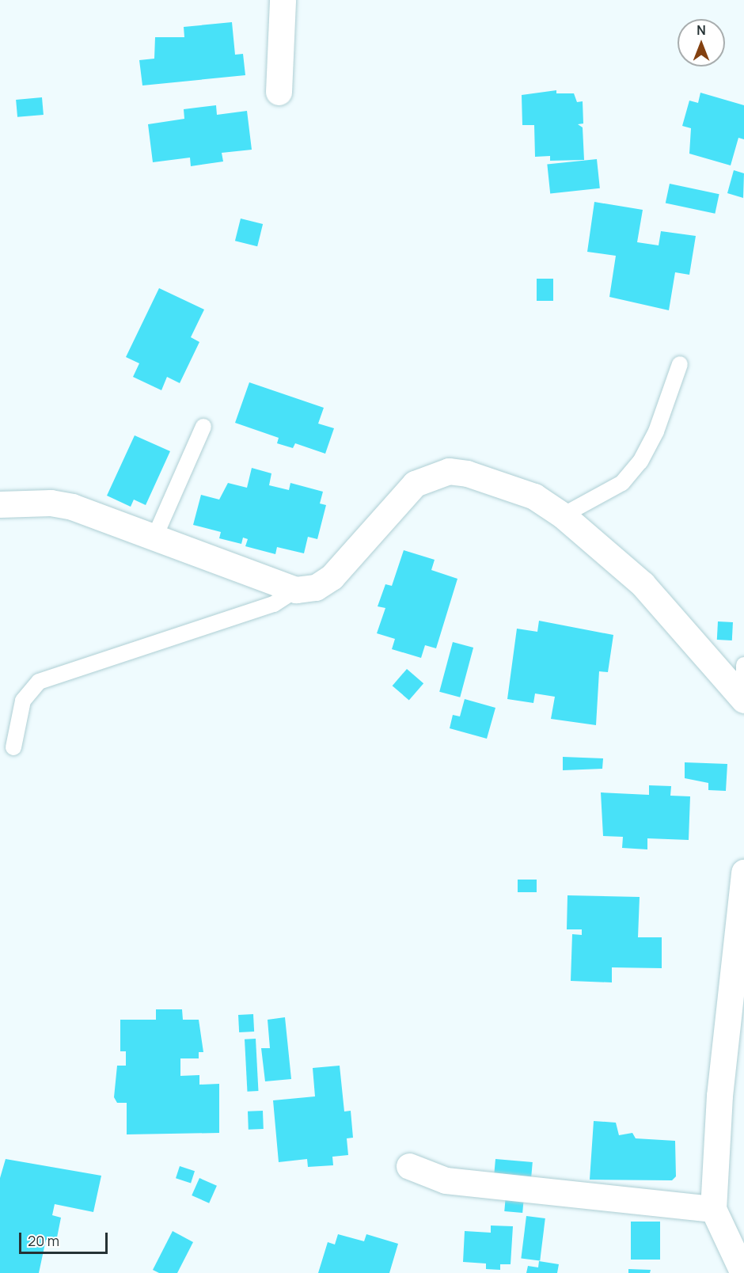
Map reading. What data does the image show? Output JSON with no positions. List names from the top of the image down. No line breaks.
{"scale_bar":"20 m","north":"top"}
